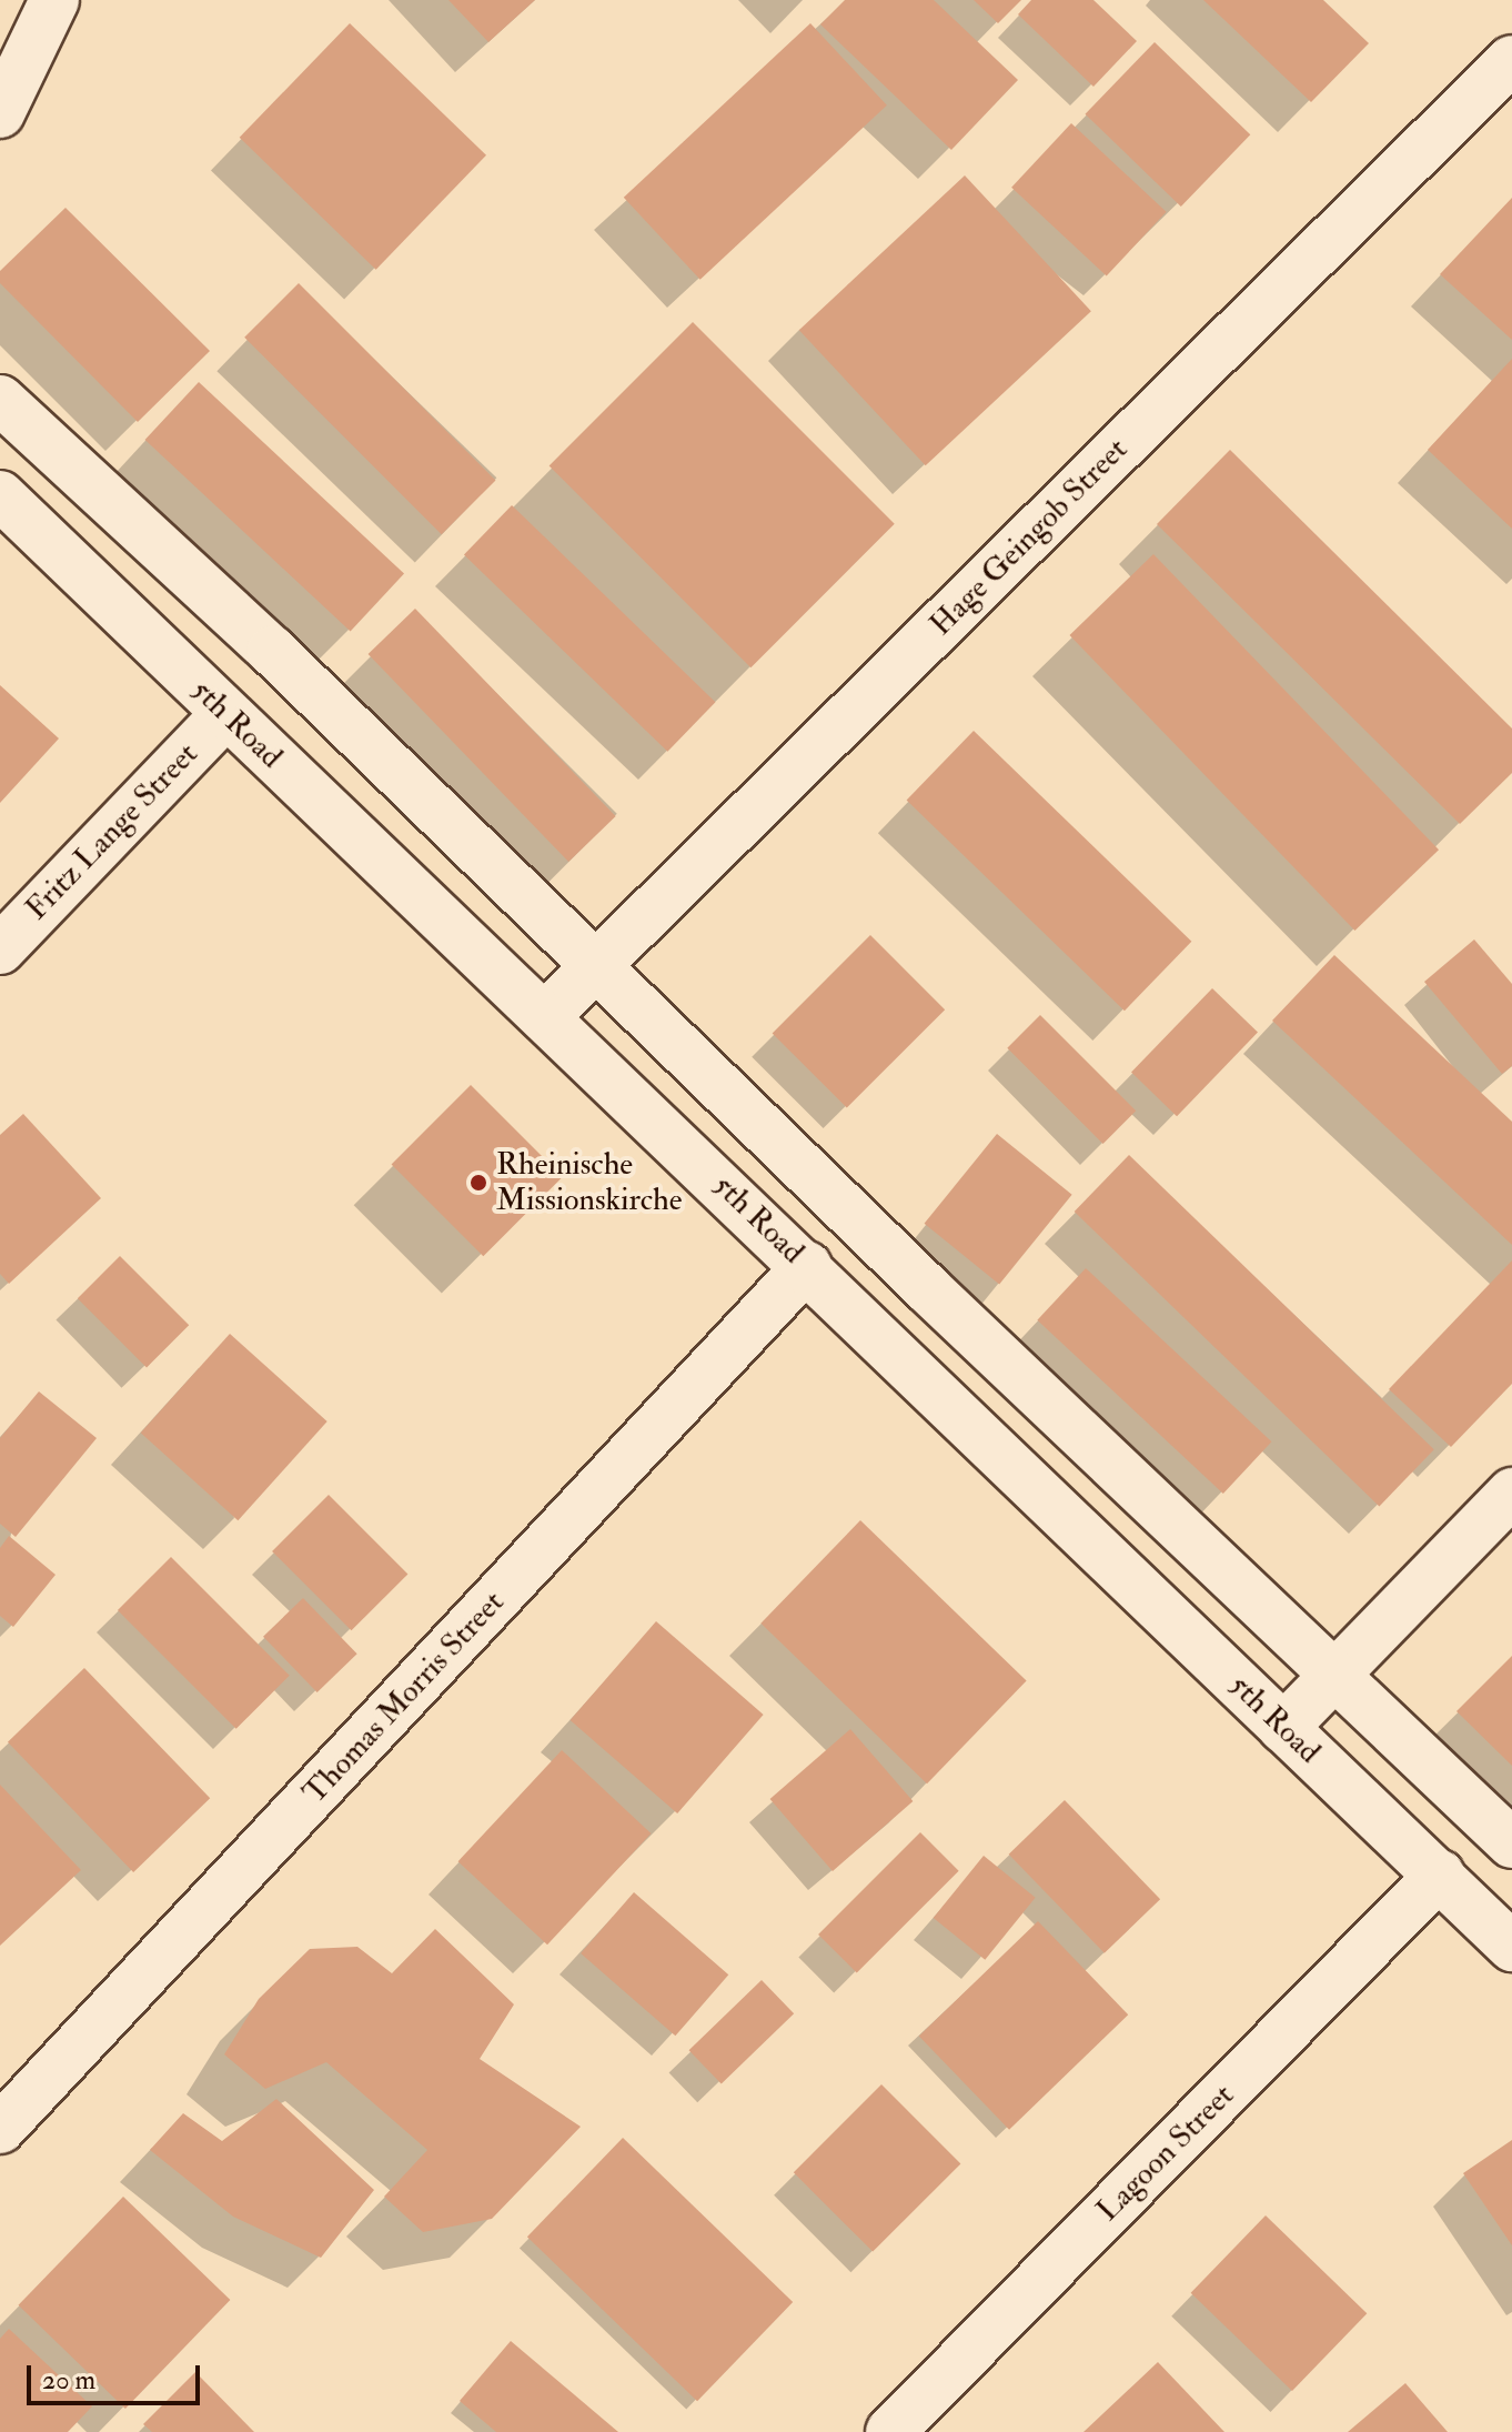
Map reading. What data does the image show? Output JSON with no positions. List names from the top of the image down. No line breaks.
{"streets":{"main road":["Hage Geingob Street","5th Road","Fritz Lange Street","Thomas Morris Street","Lagoon Street"]},"crossings":[["Hage Geingob Street","5th Road"],["5th Road","Fritz Lange Street"],["5th Road","Thomas Morris Street"],["5th Road","Lagoon Street"]],"places":["Rheinische Missionskirche"],"scale_bar":"20 m"}
